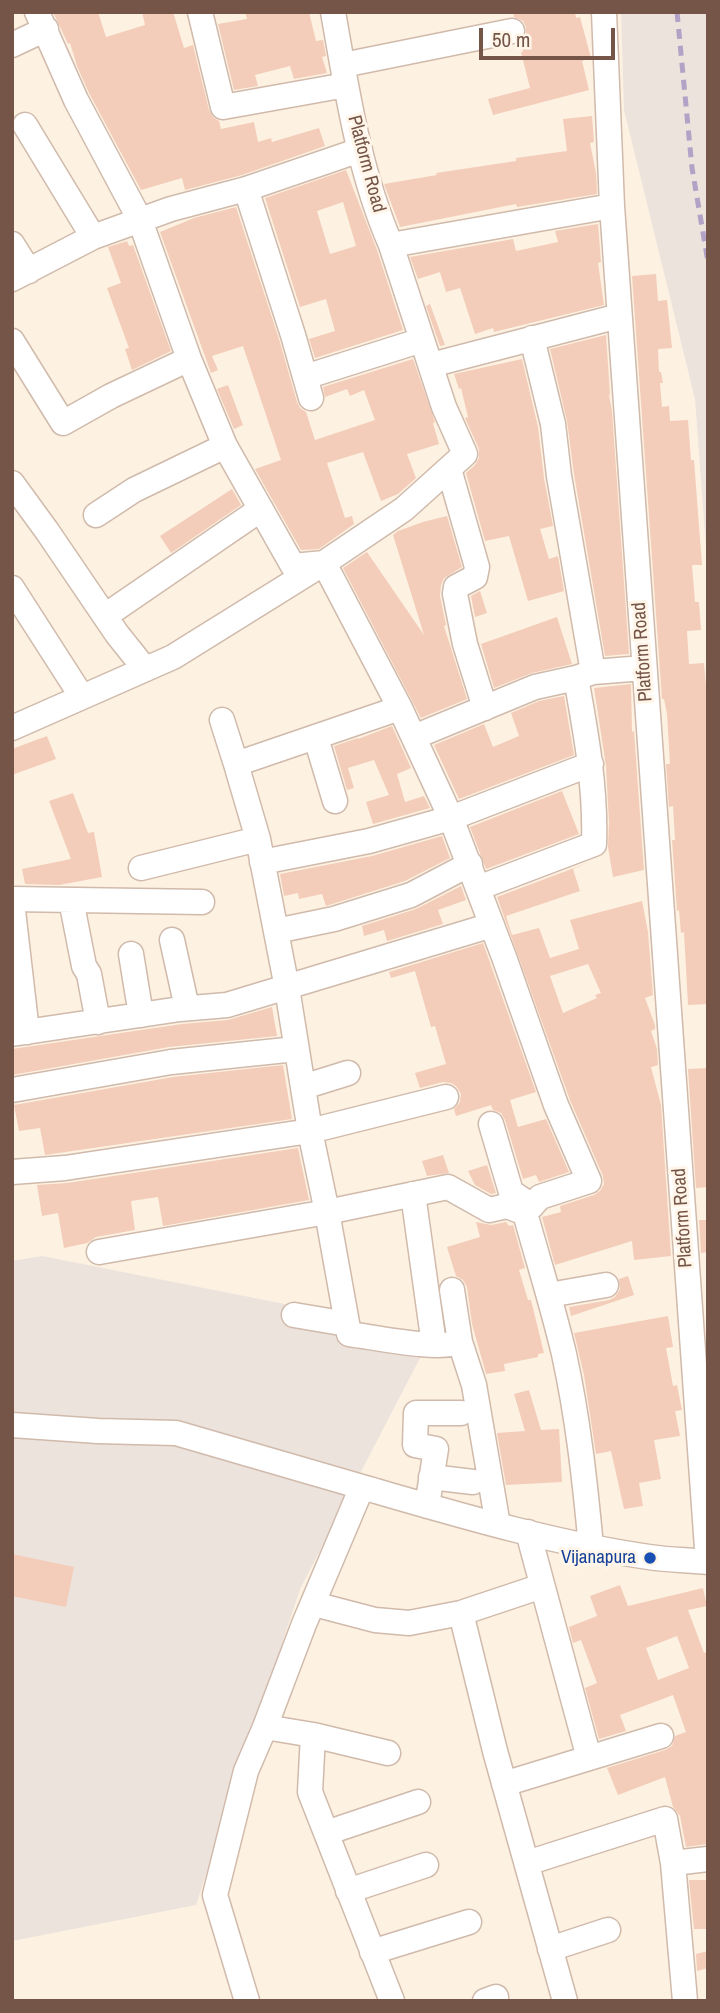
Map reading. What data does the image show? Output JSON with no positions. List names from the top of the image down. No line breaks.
{"streets":{"street":["Platform Road"]},"places":["Vijanapura"],"scale_bar":"50 m"}
